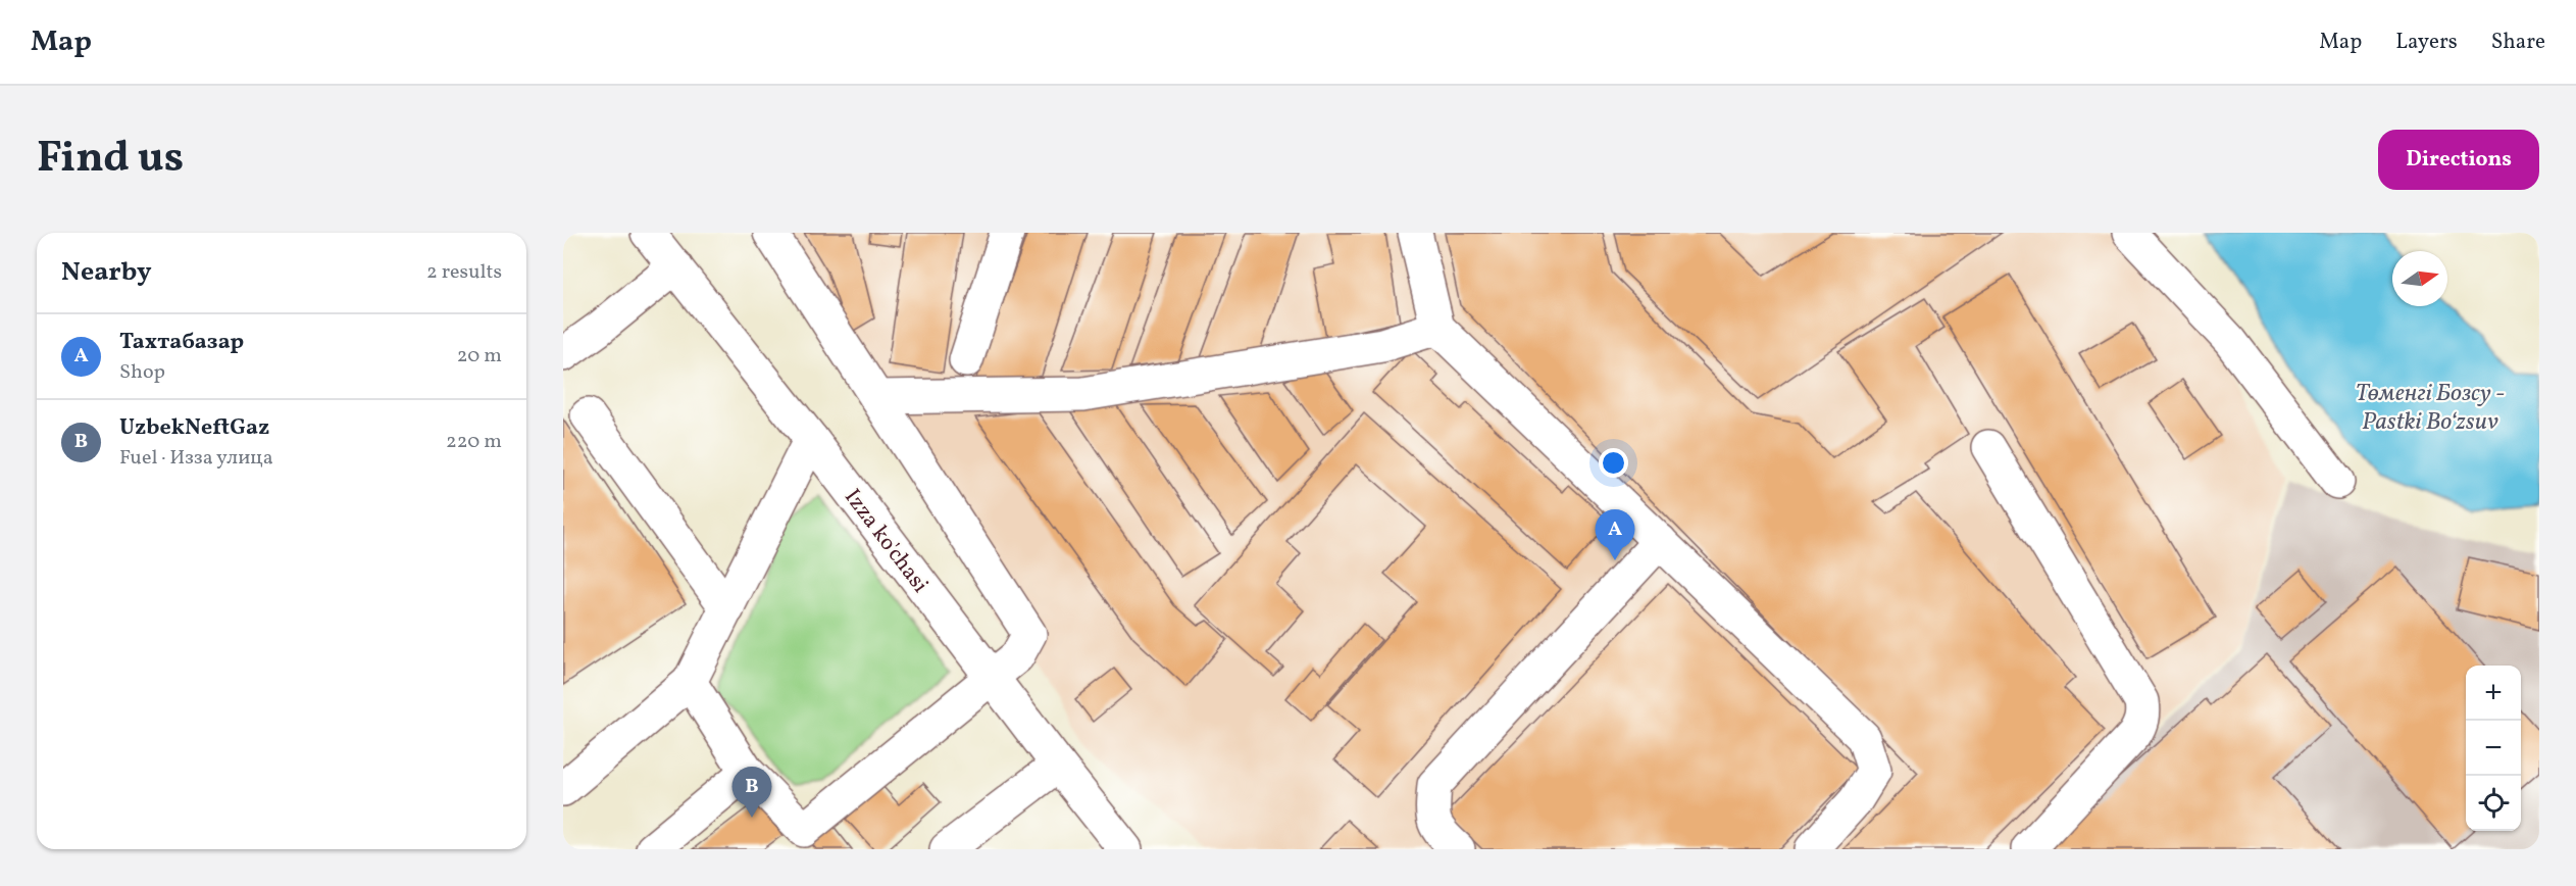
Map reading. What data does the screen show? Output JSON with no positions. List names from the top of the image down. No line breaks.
{"streets":{"main road":["Izza ko'chasi"]},"water":["Төменгі Бозсу - Pastki Boʻzsuv"],"north":"right","page":{"header":"Map","nav":["Map","Layers","Share"],"title":"Find us","buttons":"Directions","heading":["Nearby","2 results"],"list":[{"mark":"A","name":"Тахтабазар","note":"Shop","value":"20 m"},{"mark":"B","name":"UzbekNeftGaz","note":"Fuel · Изза улица","value":"220 m"}],"pins":["A","B"],"map_buttons":["+","−"]}}
